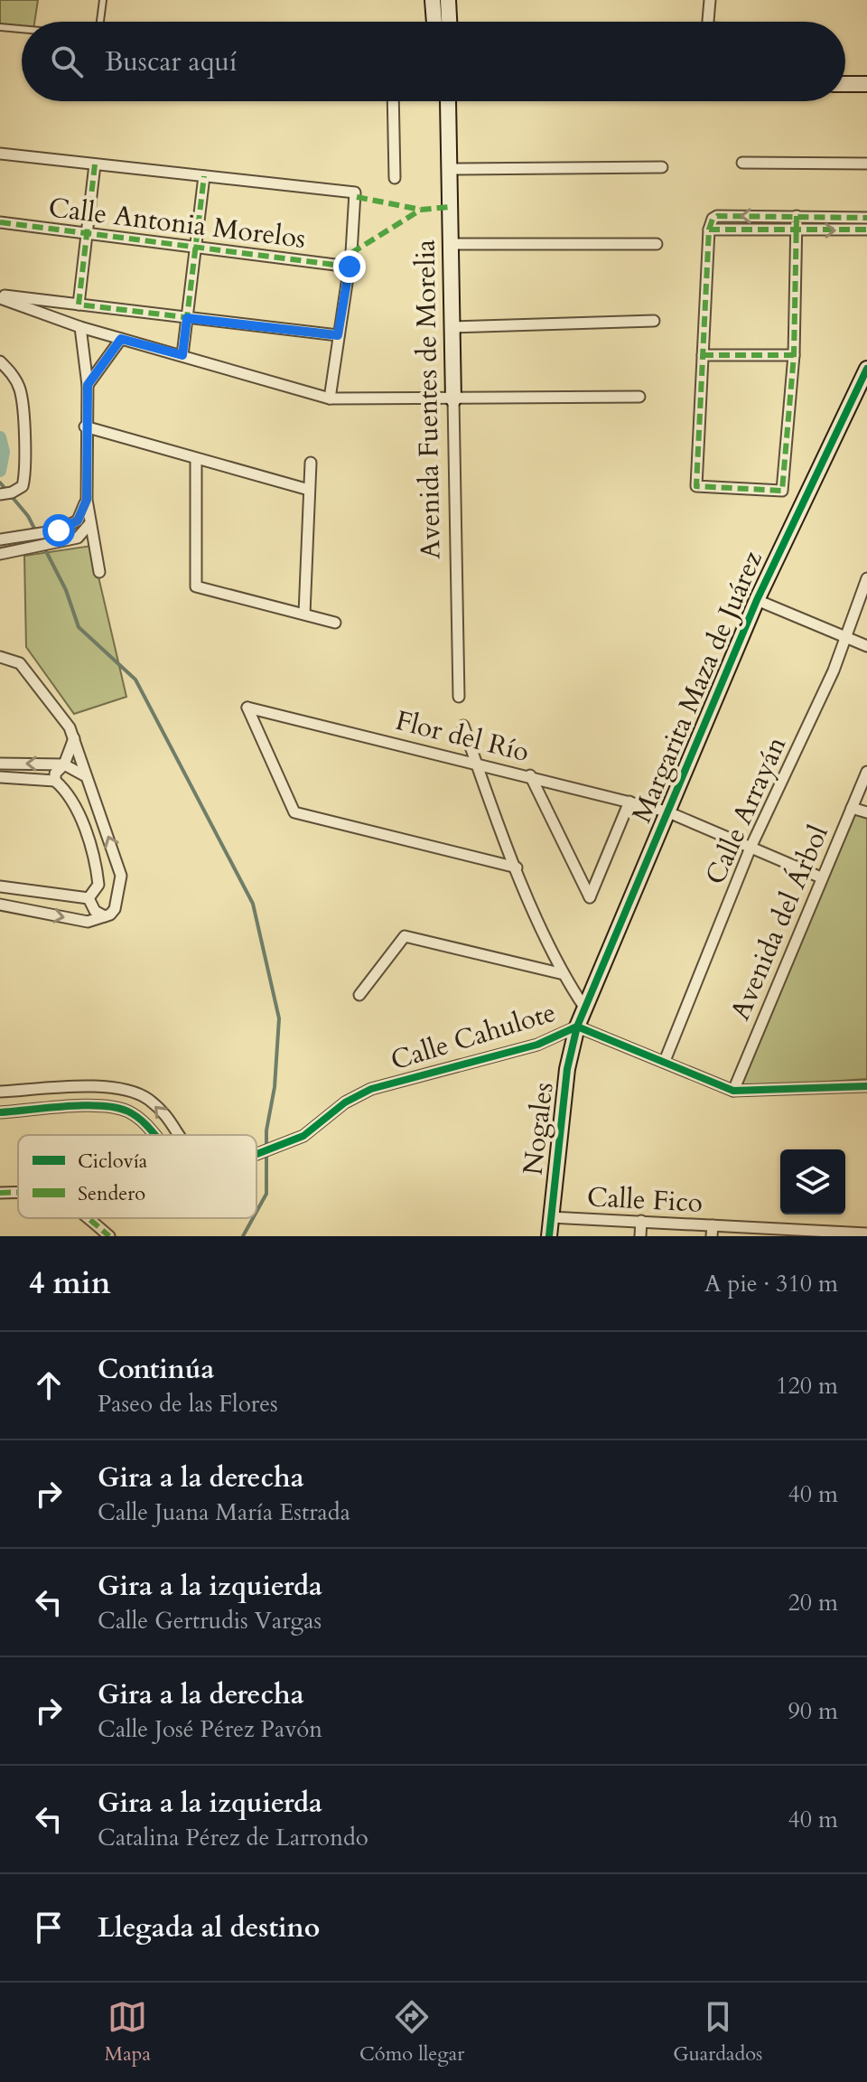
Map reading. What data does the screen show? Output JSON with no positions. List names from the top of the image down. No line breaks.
{"streets":{"street":["Calle Antonia Morelos","Avenida Fuentes de Morelia","Margarita Maza de Juárez","Flor del Río","Calle Arrayán","Avenida del Árbol","Calle Cahulote","Nogales","Calle Fico"]},"crossings":[["Margarita Maza de Juárez","Flor del Río"],["Margarita Maza de Juárez","Calle Cahulote"],["Margarita Maza de Juárez","Nogales"],["Flor del Río","Calle Arrayán"],["Flor del Río","Avenida del Árbol"],["Calle Arrayán","Calle Cahulote"],["Avenida del Árbol","Calle Cahulote"],["Calle Cahulote","Nogales"],["Nogales","Calle Fico"]],"legend":["Ciclovía","Sendero"],"page":{"search":"Buscar aquí","heading":["4 min","A pie · 310 m"],"list":[["Continúa","Paseo de las Flores","120 m"],["Gira a la derecha","Calle Juana María Estrada","40 m"],["Gira a la izquierda","Calle Gertrudis Vargas","20 m"],["Gira a la derecha","Calle José Pérez Pavón","90 m"],["Gira a la izquierda","Catalina Pérez de Larrondo","40 m"],"Llegada al destino"],"nav":["Mapa","Cómo llegar","Guardados"]}}
